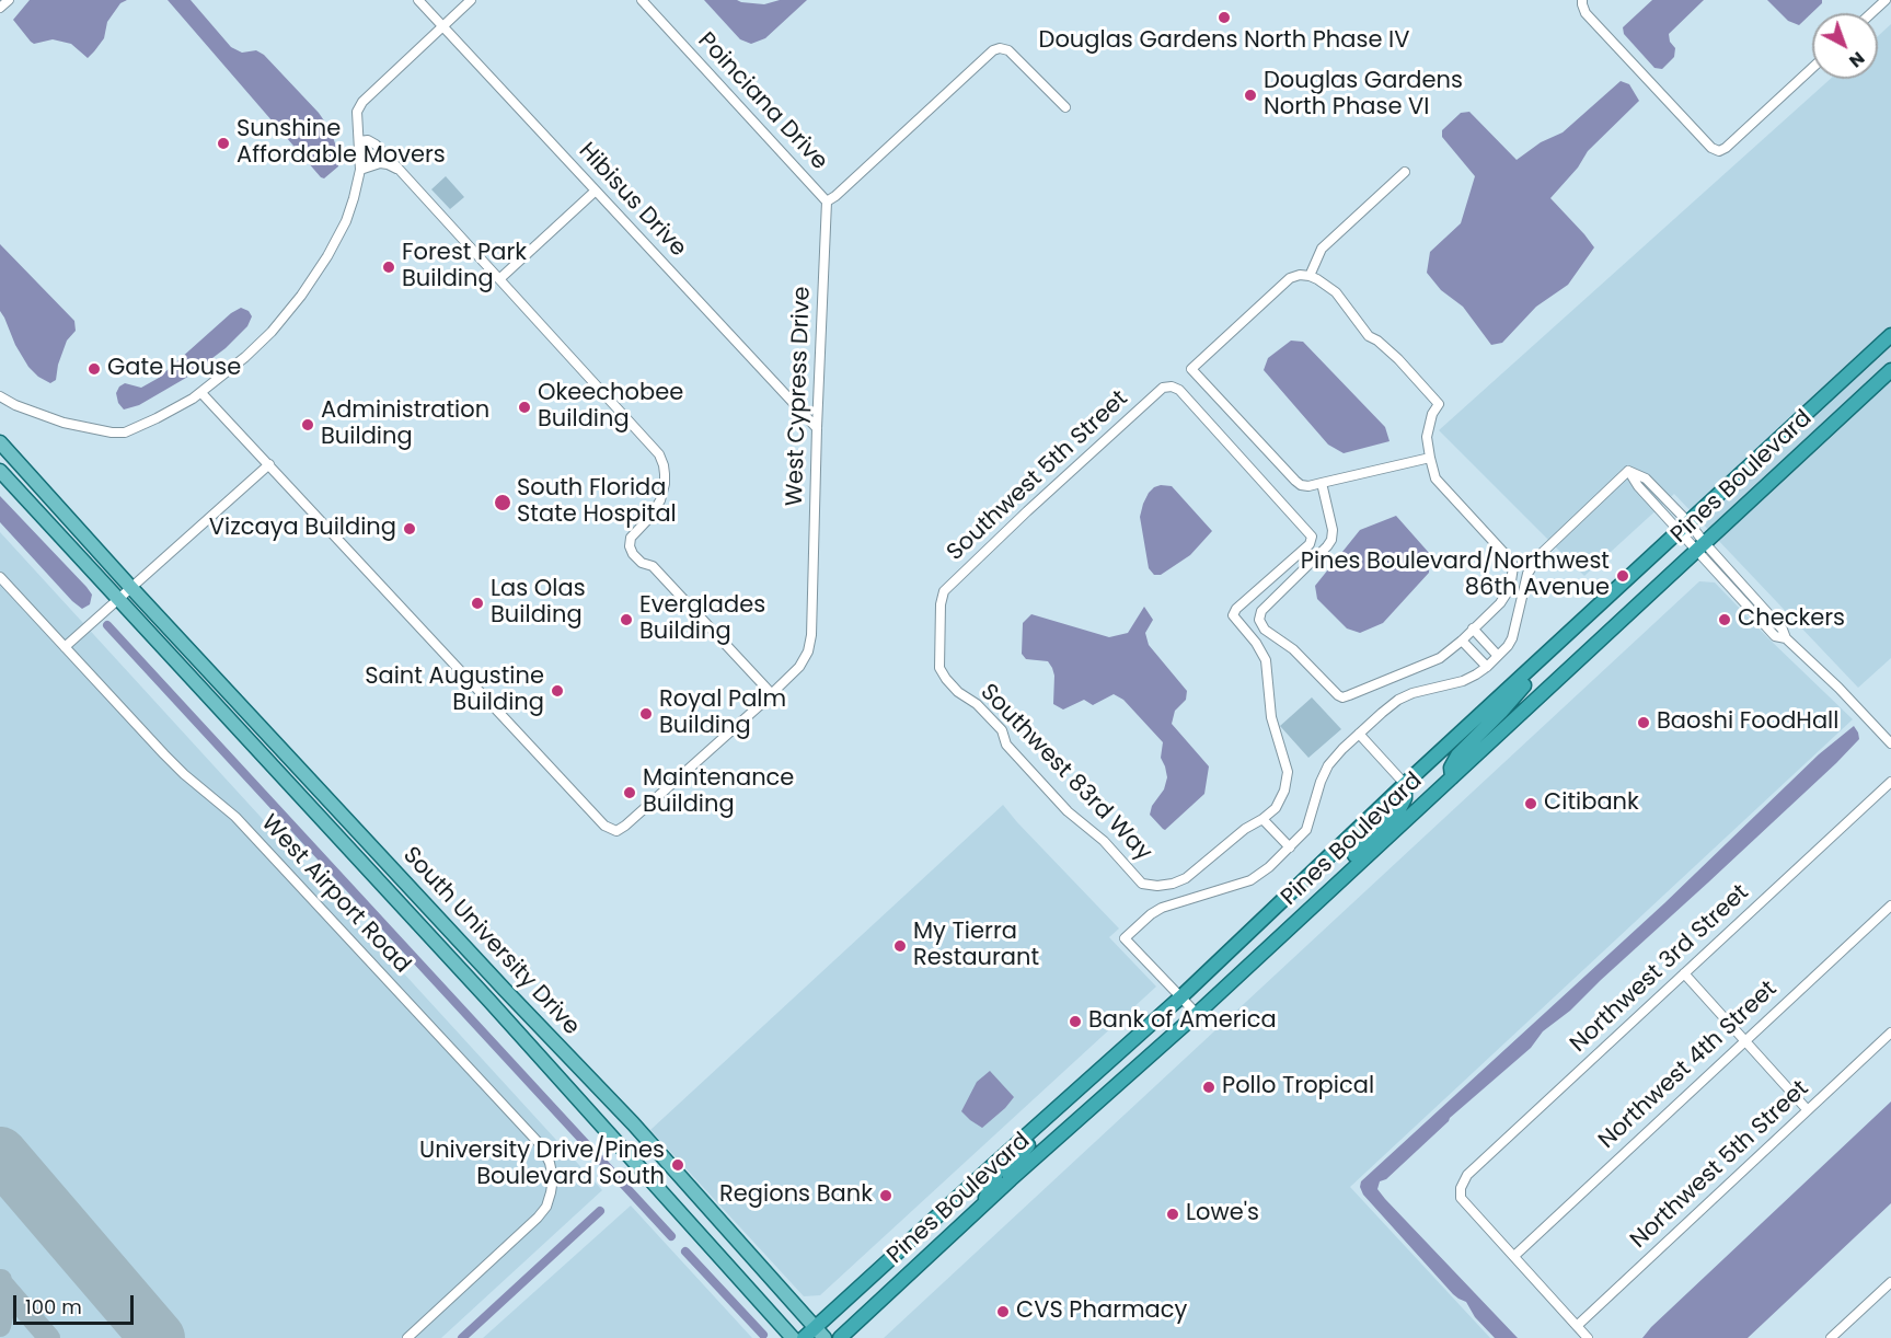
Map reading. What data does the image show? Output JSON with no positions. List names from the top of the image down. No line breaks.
{"streets":{"highway":["Pines Boulevard"],"main road":["South University Drive"],"street":["Poinciana Drive","Hibisus Drive","West Cypress Drive","Southwest 5th Street","Southwest 83rd Way","West Airport Road","Northwest 3rd Street","Northwest 4th Street","Northwest 5th Street"]},"crossings":[["Poinciana Drive","West Cypress Drive"],["Hibisus Drive","West Cypress Drive"],["Southwest 5th Street","Southwest 83rd Way"],["Pines Boulevard","South University Drive"],["Northwest 3rd Street","Northwest 4th Street"]],"places":["Douglas Gardens North Phase IV","Douglas Gardens North Phase VI","Sunshine Affordable Movers","Forest Park Building","Gate House","Okeechobee Building","Administration Building","South Florida State Hospital","Vizcaya Building","Pines Boulevard/Northwest 86th Avenue","Las Olas Building","Everglades Building","Checkers","Saint Augustine Building","Royal Palm Building","Baoshi FoodHall","Maintenance Building","Citibank","My Tierra Restaurant","Bank of America","Pollo Tropical","University Drive/Pines Boulevard South","Regions Bank","Lowe's","CVS Pharmacy"],"scale_bar":"100 m","north":"bottom right"}
